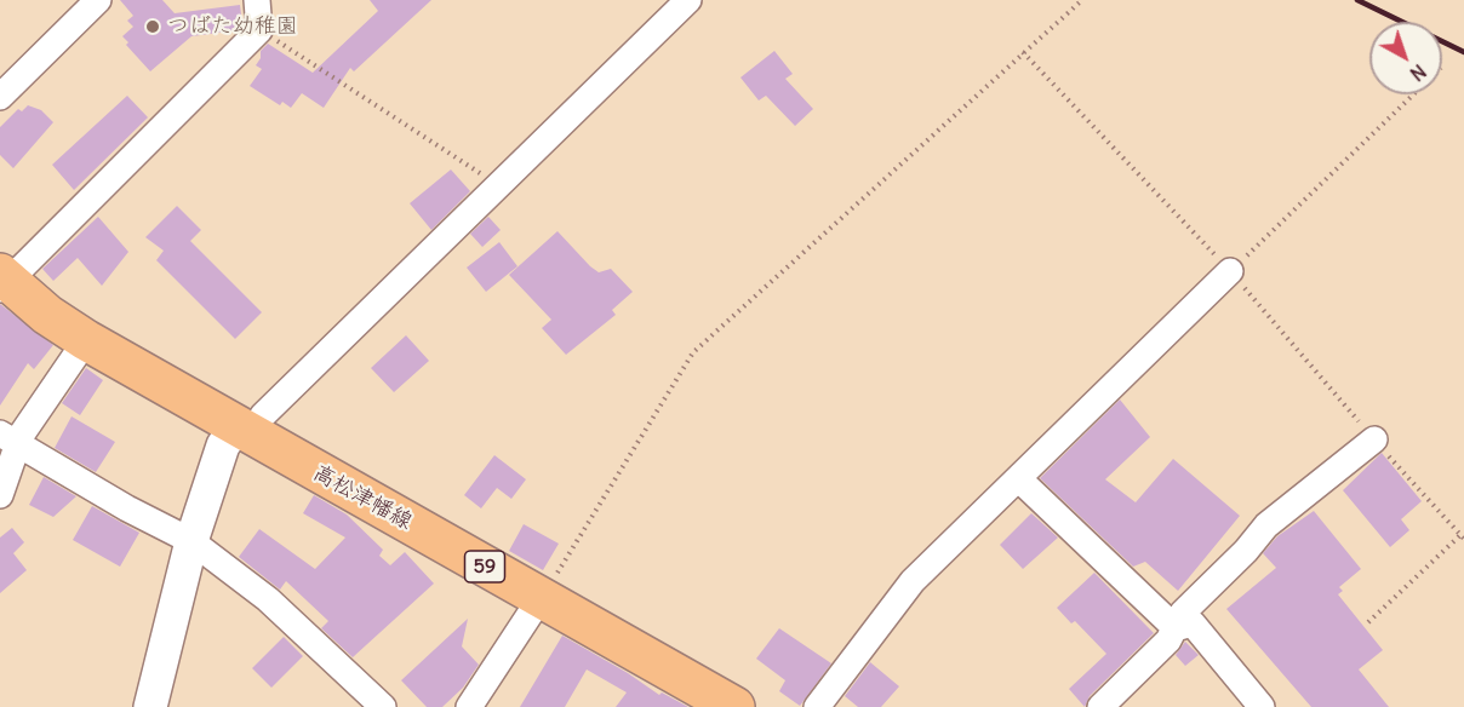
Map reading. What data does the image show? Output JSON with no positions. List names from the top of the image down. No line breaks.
{"streets":{"main road":["高松津幡線","59"]},"places":["つばた幼稚園"],"north":"bottom right"}
